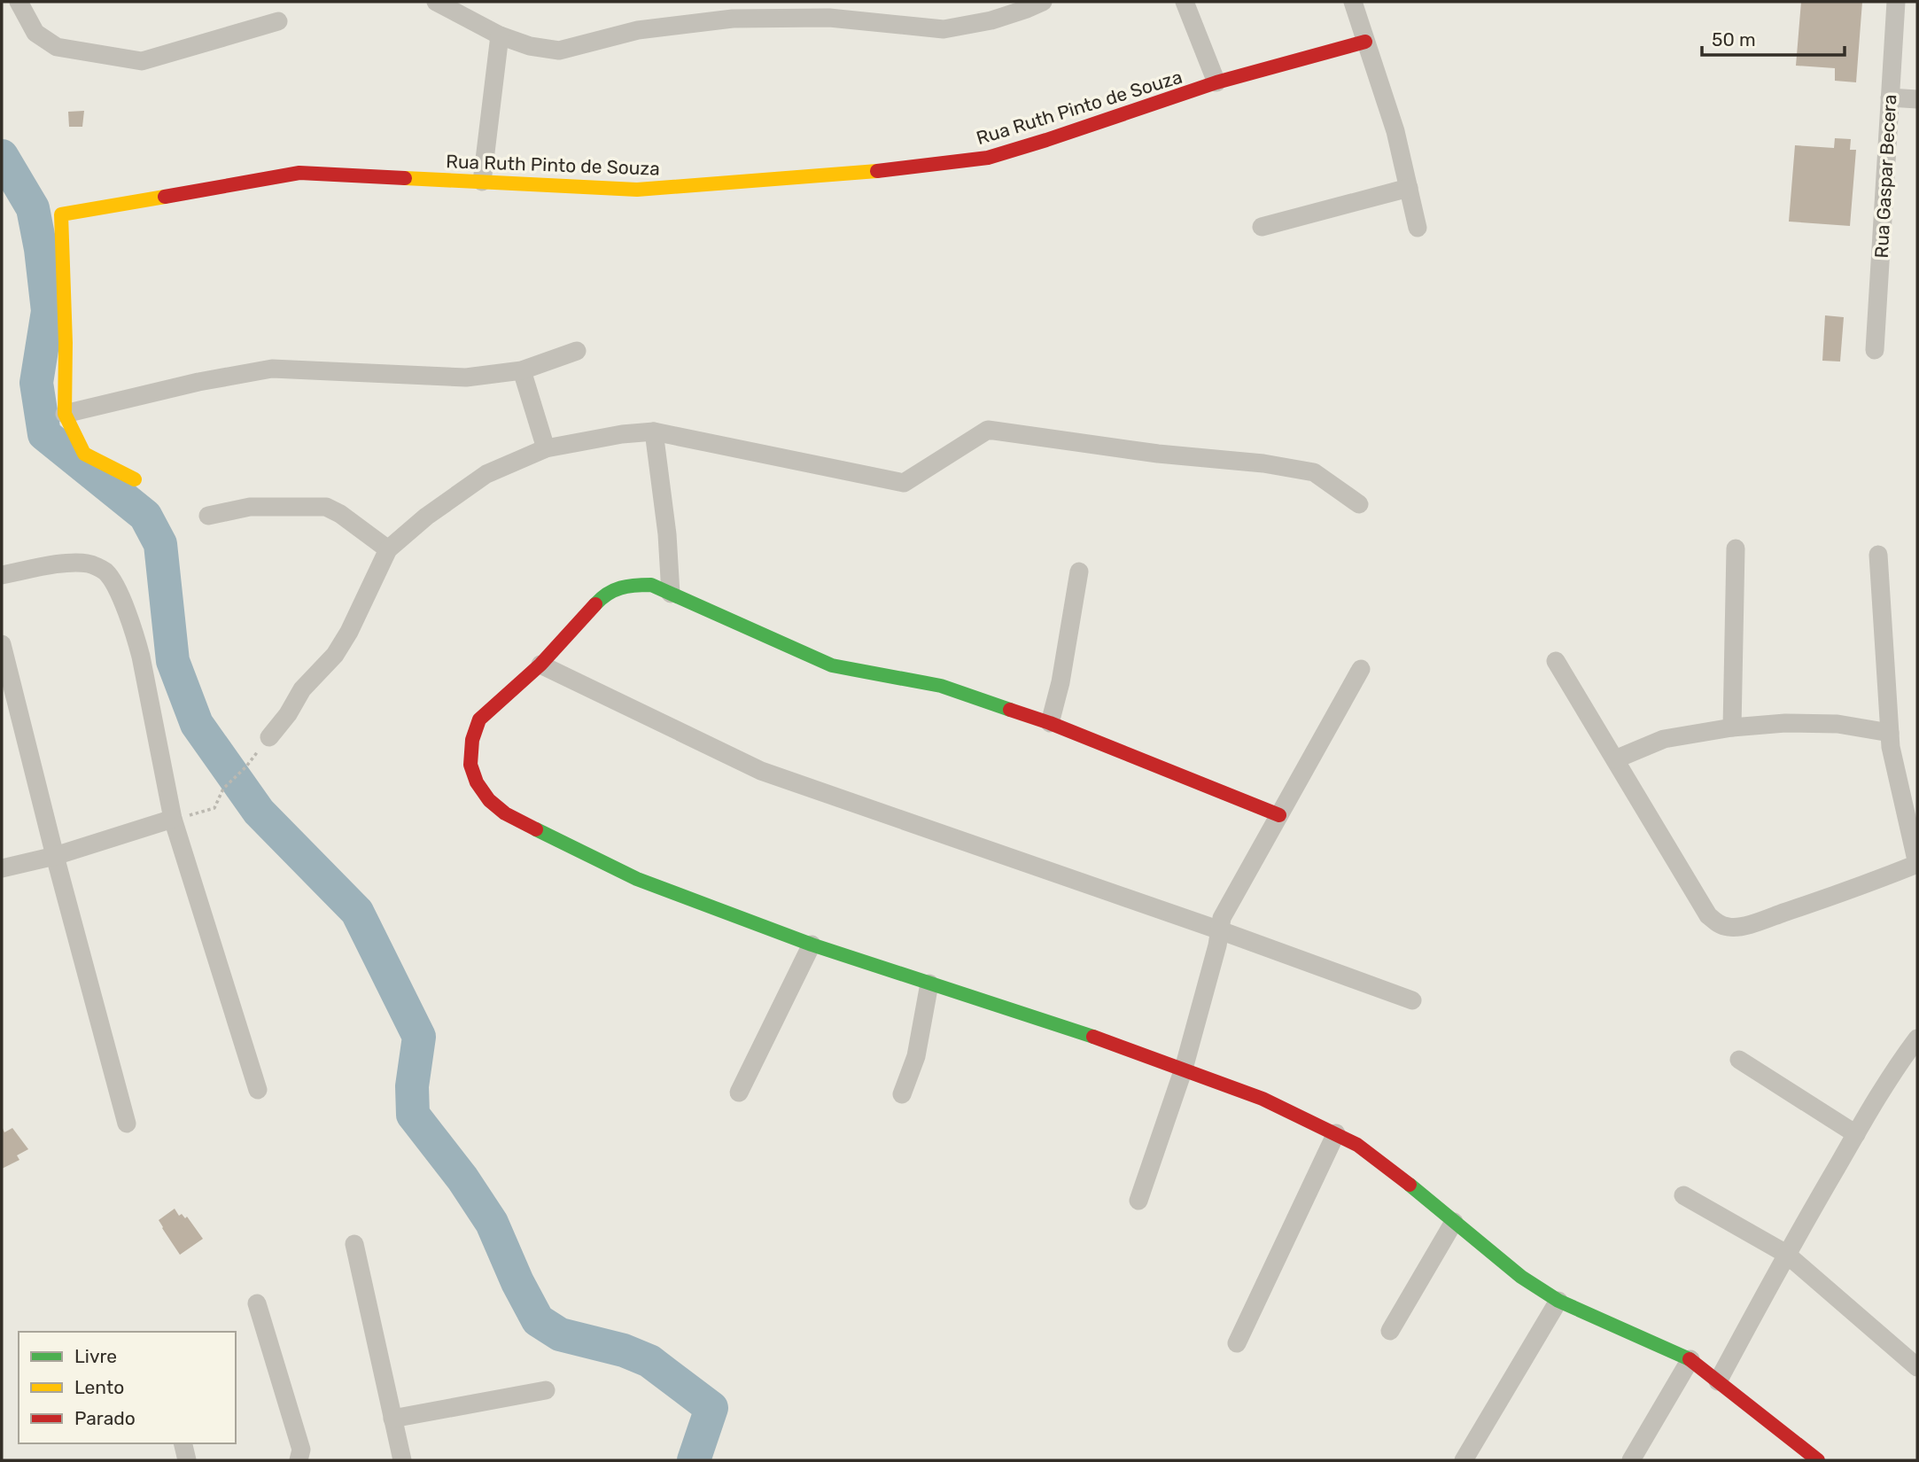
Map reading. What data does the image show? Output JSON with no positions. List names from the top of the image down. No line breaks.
{"streets":{"street":["Rua Ruth Pinto de Souza","Rua Gaspar Becera"]},"legend":["Livre","Lento","Parado"],"scale_bar":"50 m"}
